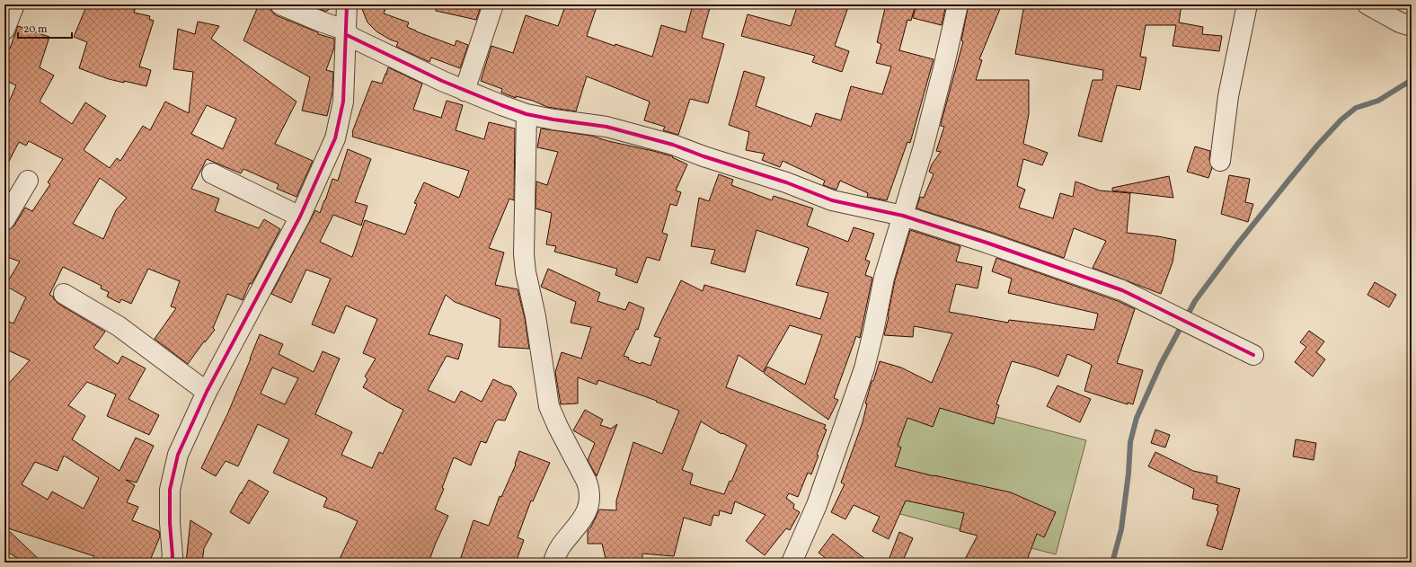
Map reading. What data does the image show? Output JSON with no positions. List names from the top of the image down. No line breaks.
{"scale_bar":"20 m"}
